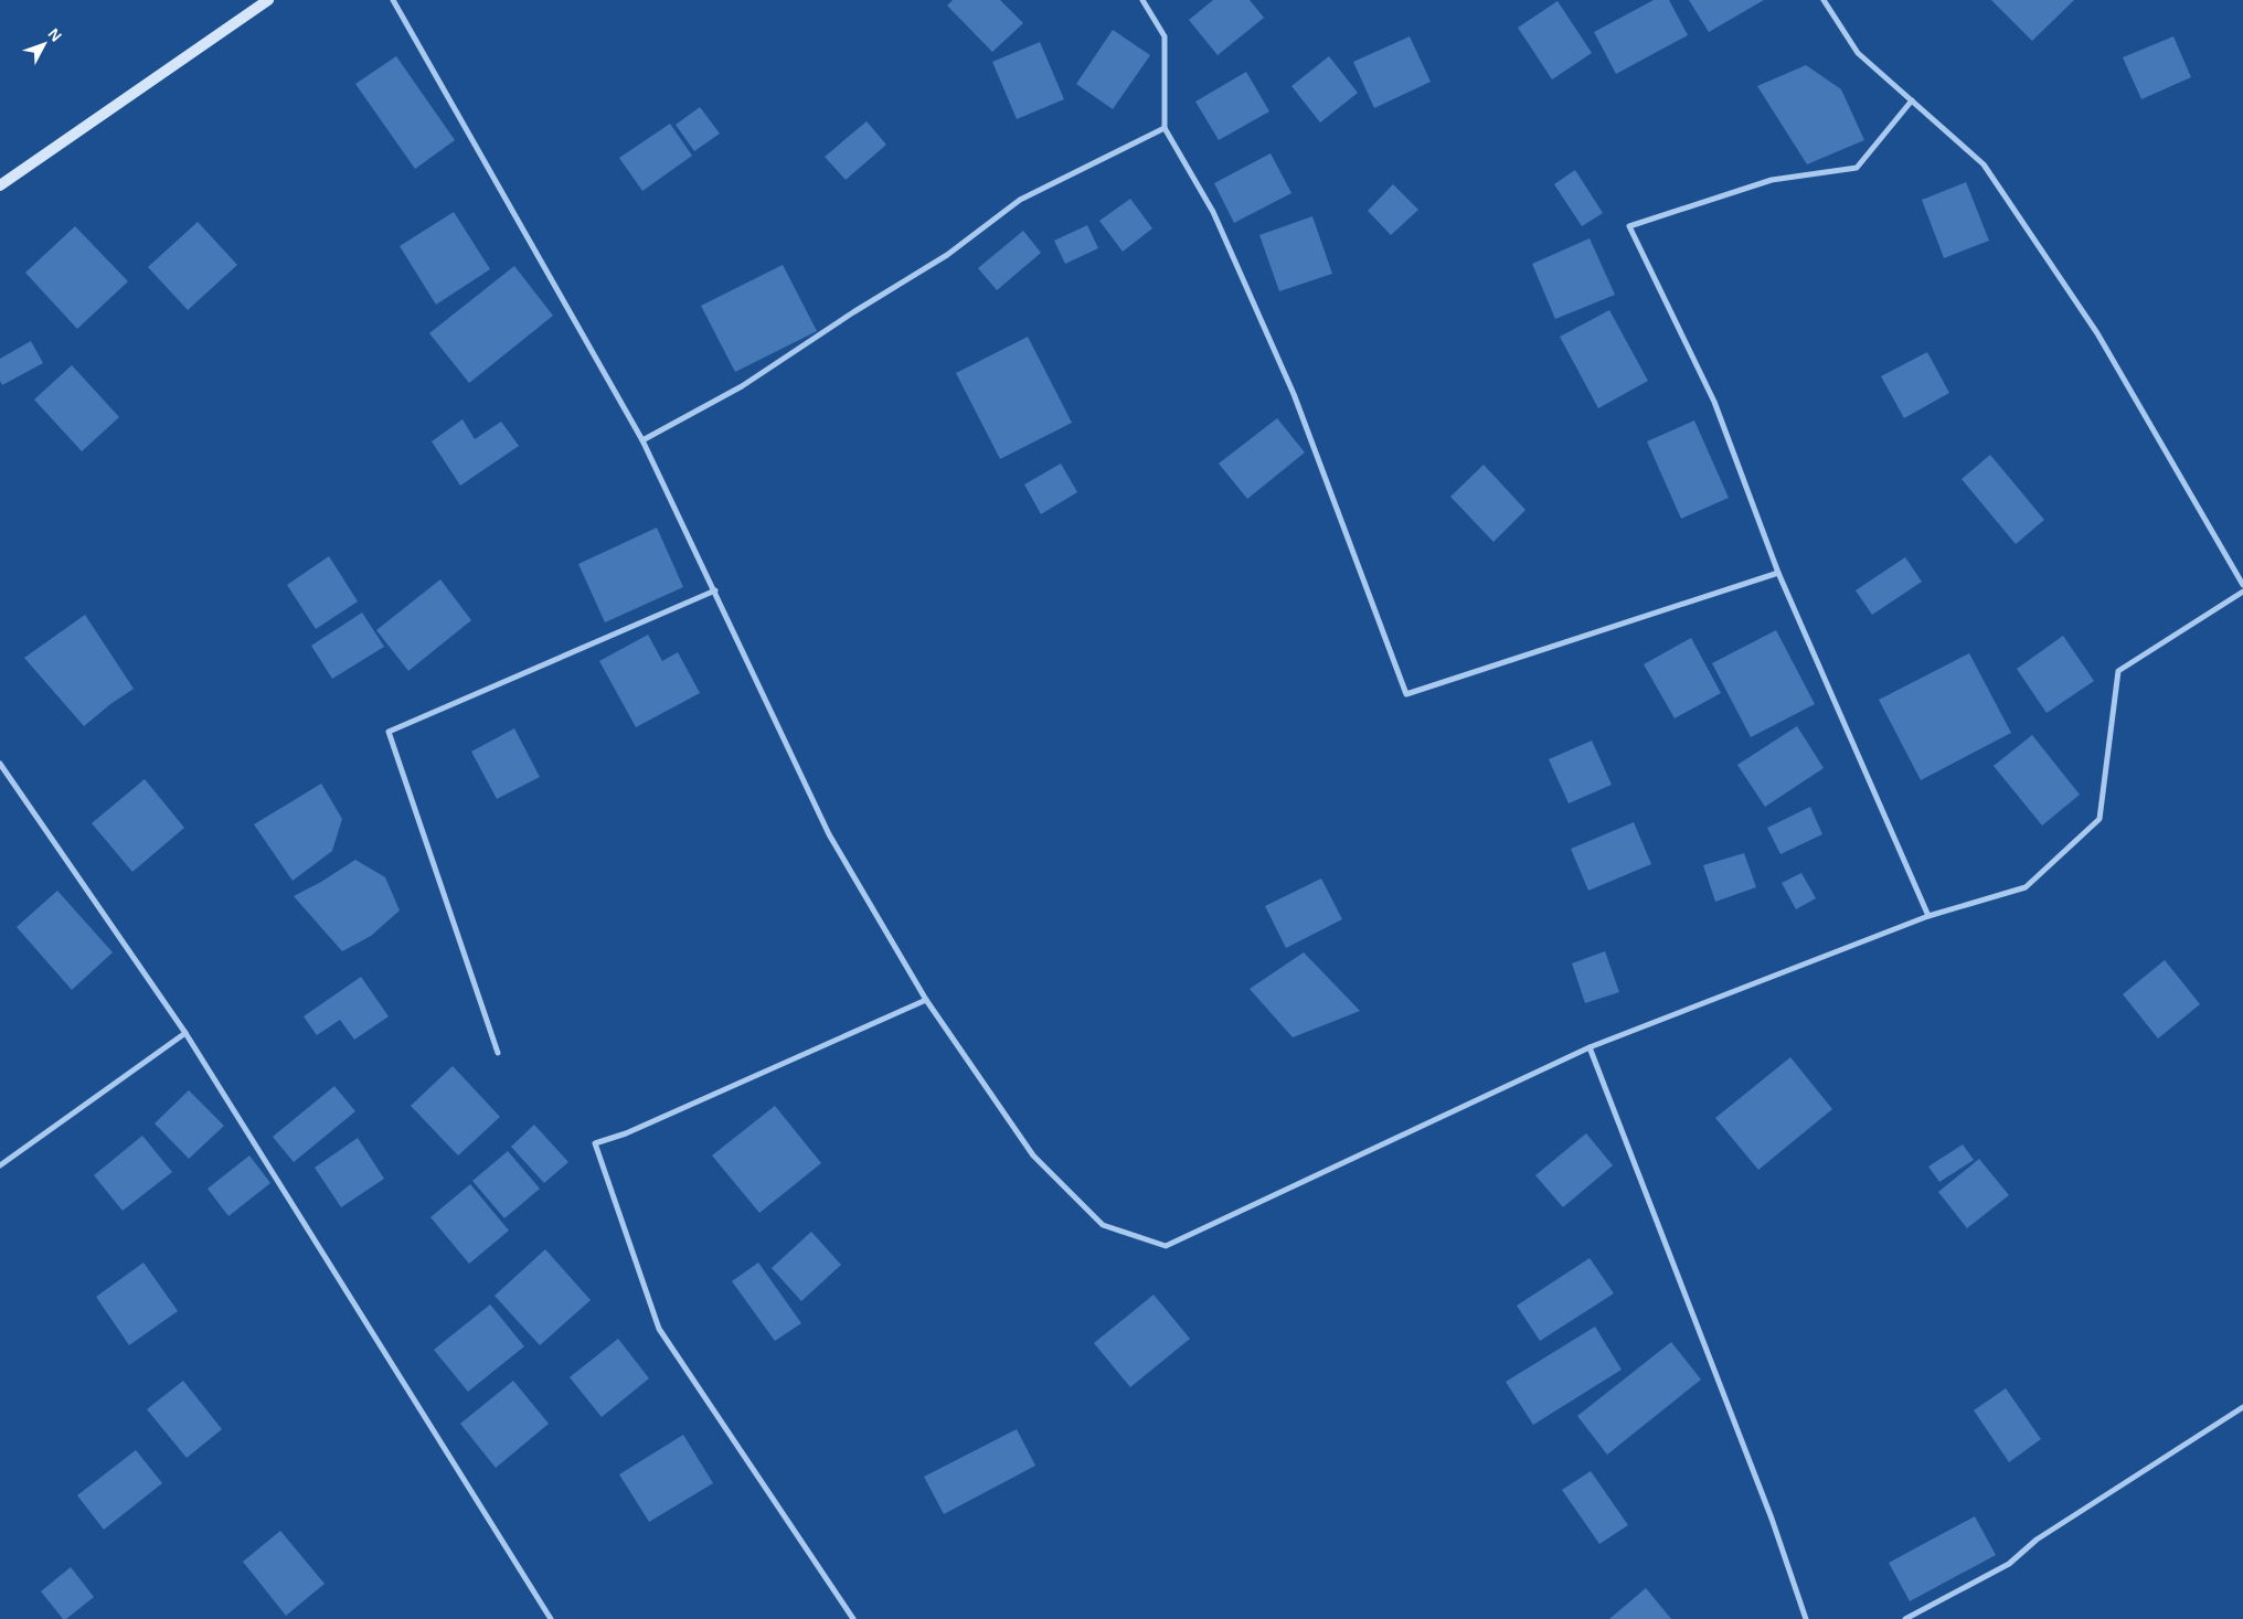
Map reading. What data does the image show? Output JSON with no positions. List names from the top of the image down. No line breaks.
{"north":"top right"}
